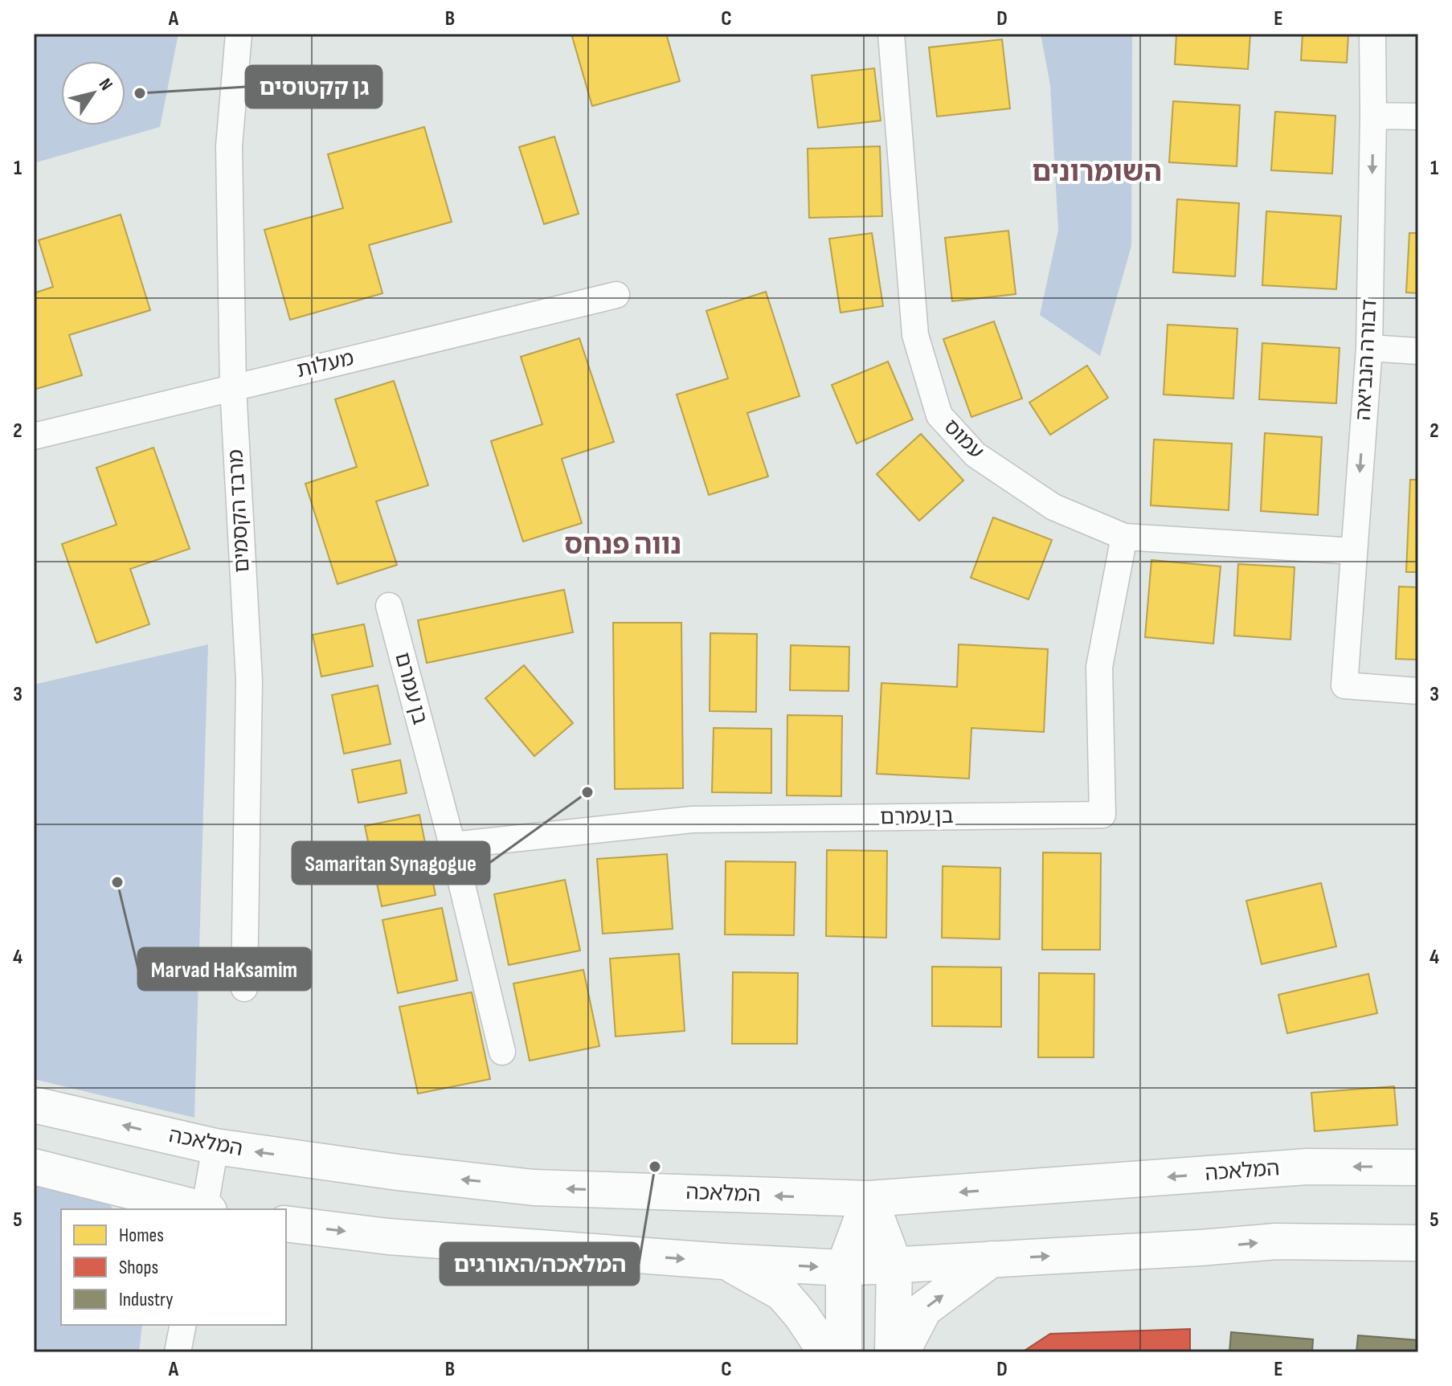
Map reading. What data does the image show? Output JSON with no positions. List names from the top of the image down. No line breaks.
{"streets":{"main road":["המלאכה"],"street":["דבורה הנביאה","מעלות","עמוס","מרבד הקסמים","בן עמרם"]},"crossings":[["דבורה הנביאה","עמוס"],["מעלות","מרבד הקסמים"],["עמוס","בן עמרם"]],"one_way":["דבורה הנביאה"],"districts":["השומרונים","נווה פנחס"],"places":["גן קקטוסים","Samaritan Synagogue","Marvad HaKsamim","המלאכה/האורגים"],"legend":["Homes","Shops","Industry"],"north":"top right","grid":{"columns":["A","B","C","D","E"],"rows":["1","2","3","4","5"]}}
